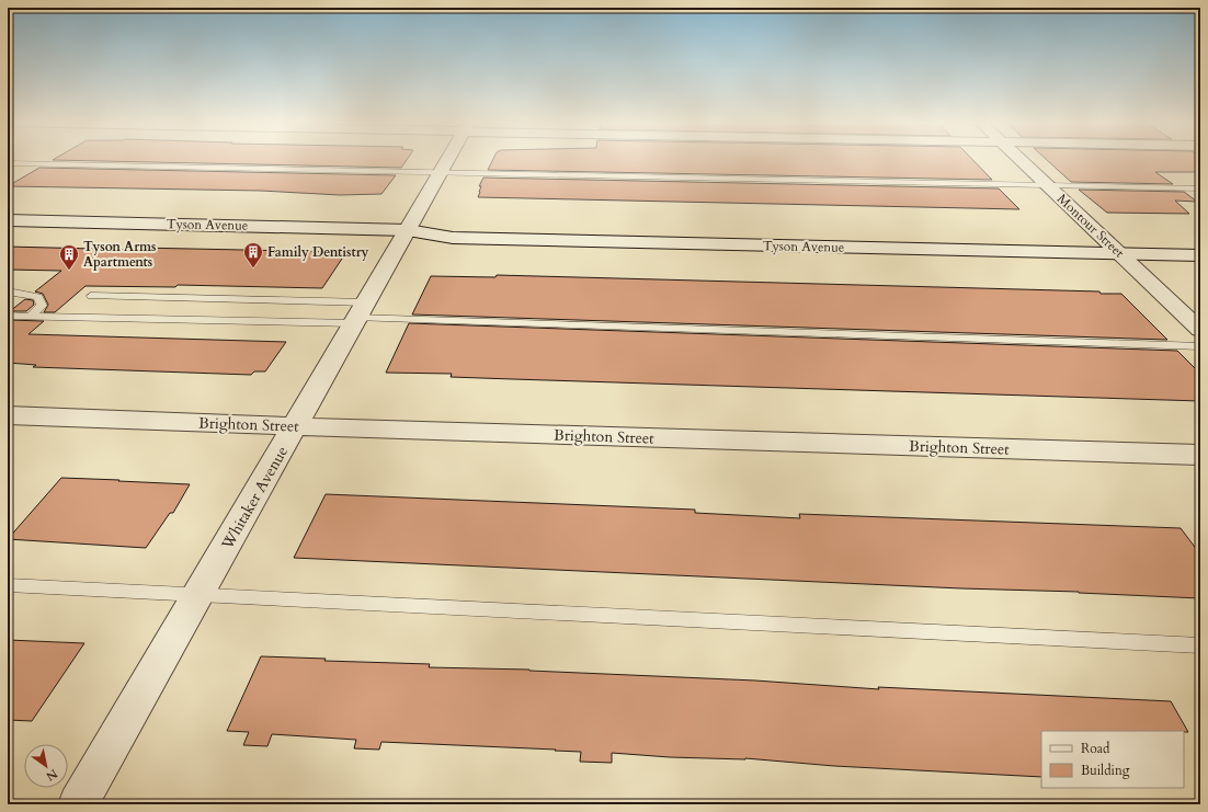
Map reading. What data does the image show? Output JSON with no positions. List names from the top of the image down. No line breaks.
{"streets":{"street":["Tyson Avenue","Montour Street","Brighton Street","Whitaker Avenue"]},"crossings":[["Tyson Avenue","Montour Street"],["Tyson Avenue","Whitaker Avenue"],["Brighton Street","Whitaker Avenue"]],"places":{"building":["Family Dentistry","Tyson Arms Apartments"]},"legend":["Road","Building"],"north":"bottom right"}
